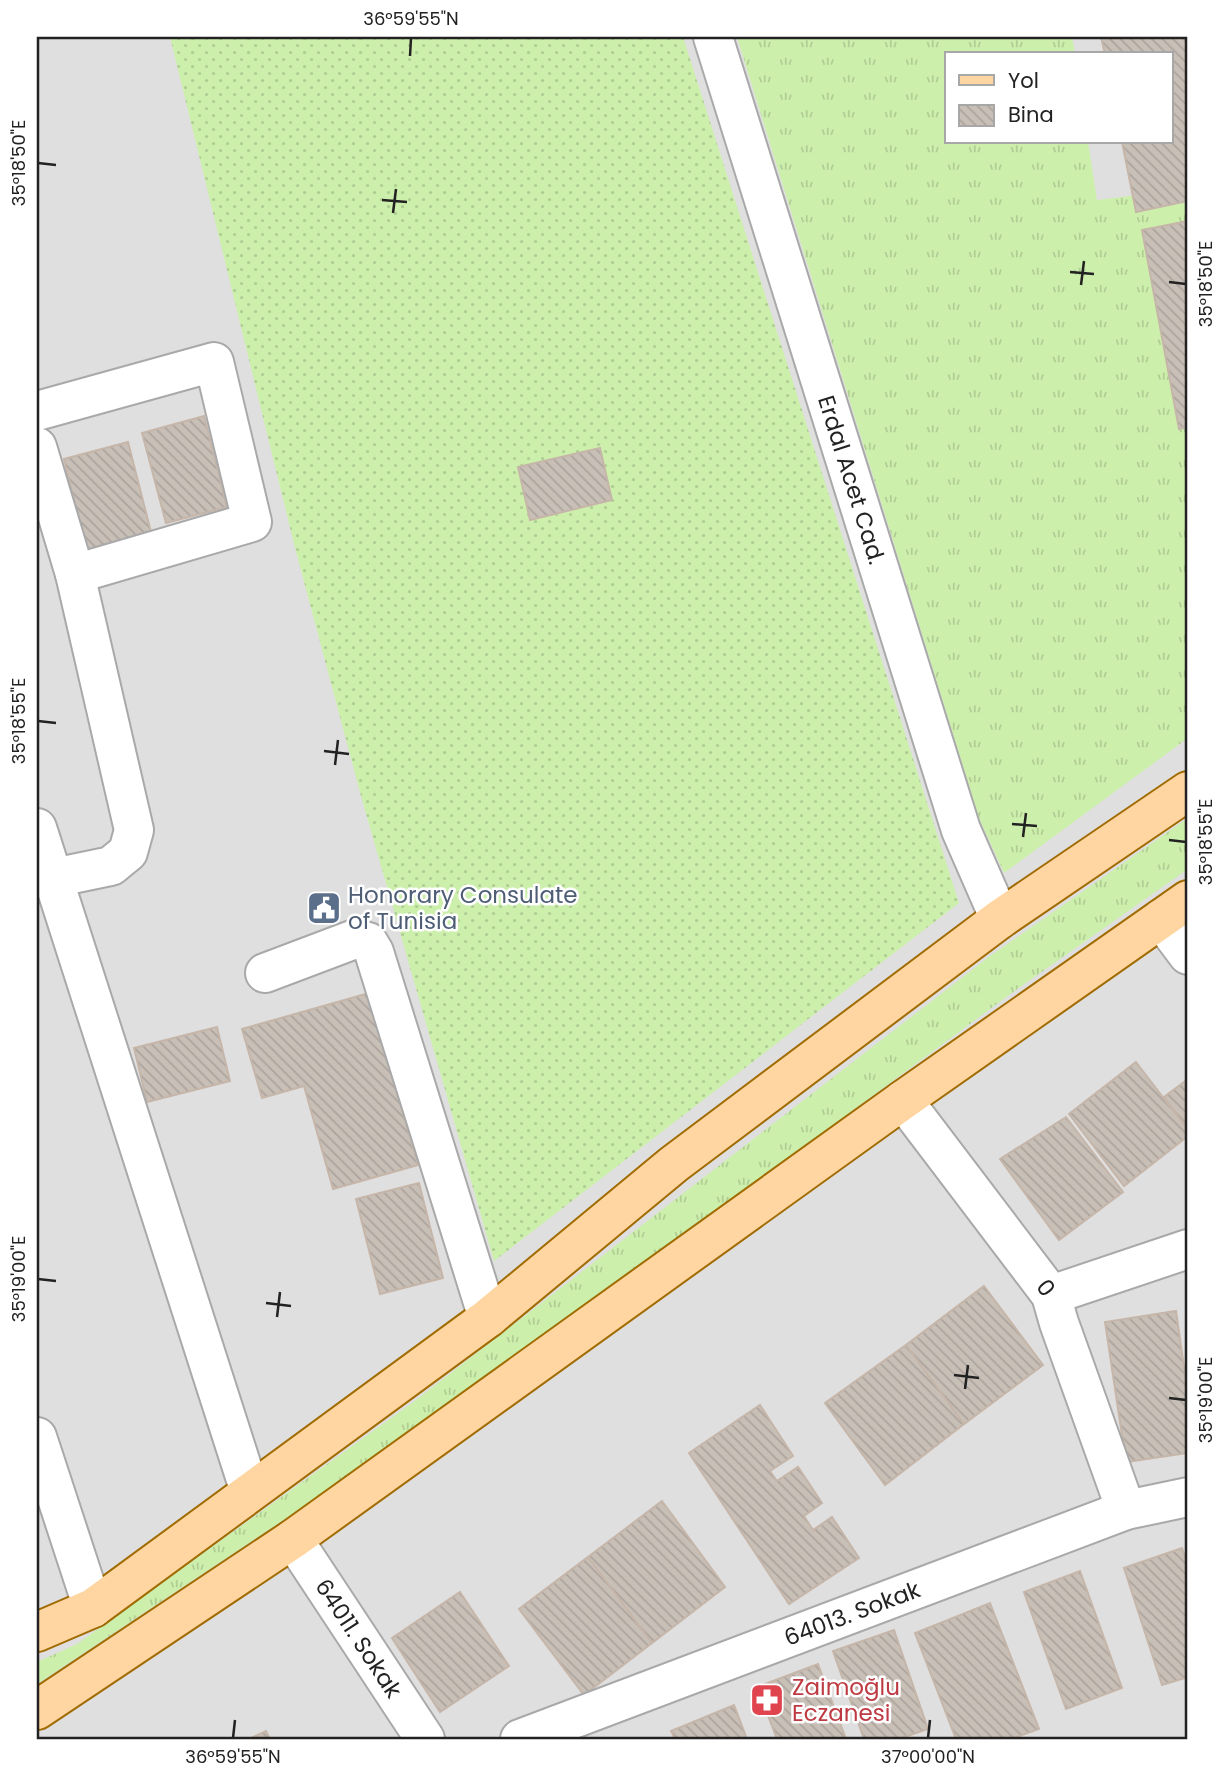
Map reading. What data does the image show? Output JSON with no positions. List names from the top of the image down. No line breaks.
{"streets":{"street":["Erdal Acet Cad.","0","64013. Sokak","64011. Sokak"]},"crossings":[["0","64013. Sokak"]],"places":{"public building":["Honorary Consulate of Tunisia"],"pharmacy":["Zaimoğlu Eczanesi"]},"legend":["Yol","Bina"],"coordinates":["36°59'55\"N","35°18'50\"E","35°18'55\"E","35°19'00\"E","37°00'00\"N"]}
